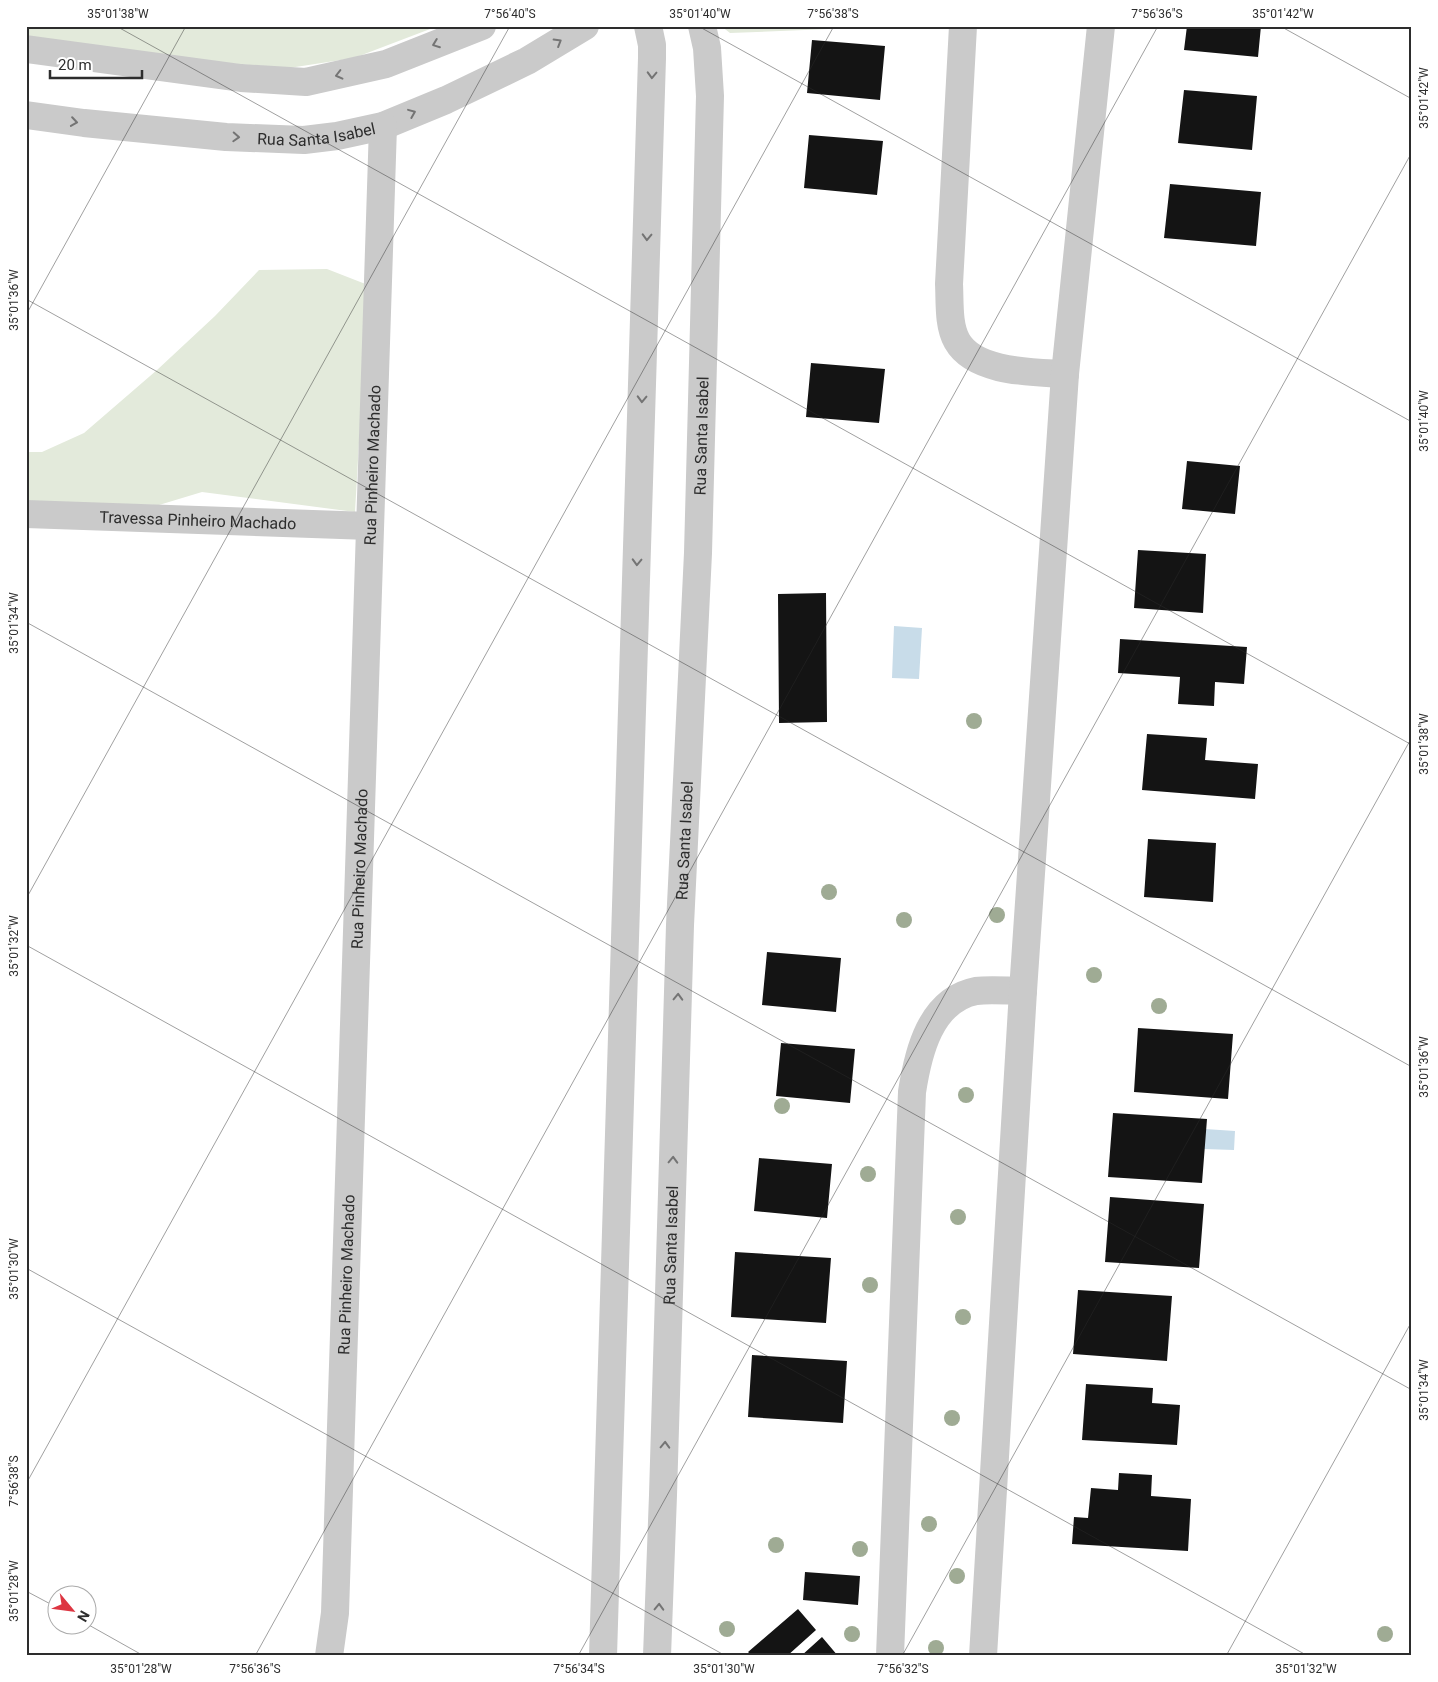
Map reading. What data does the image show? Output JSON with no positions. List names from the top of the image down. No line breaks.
{"streets":{"street":["Rua Santa Isabel","Rua Pinheiro Machado","Travessa Pinheiro Machado"]},"crossings":[["Rua Santa Isabel","Rua Pinheiro Machado"],["Rua Pinheiro Machado","Travessa Pinheiro Machado"]],"scale_bar":"20 m","north":"bottom right","coordinates":["35°01'38\"W","7°56'40\"S","35°01'40\"W","7°56'38\"S","7°56'36\"S","35°01'42\"W","35°01'36\"W","35°01'34\"W","35°01'32\"W","35°01'30\"W","35°01'28\"W","7°56'34\"S","7°56'32\"S"]}
